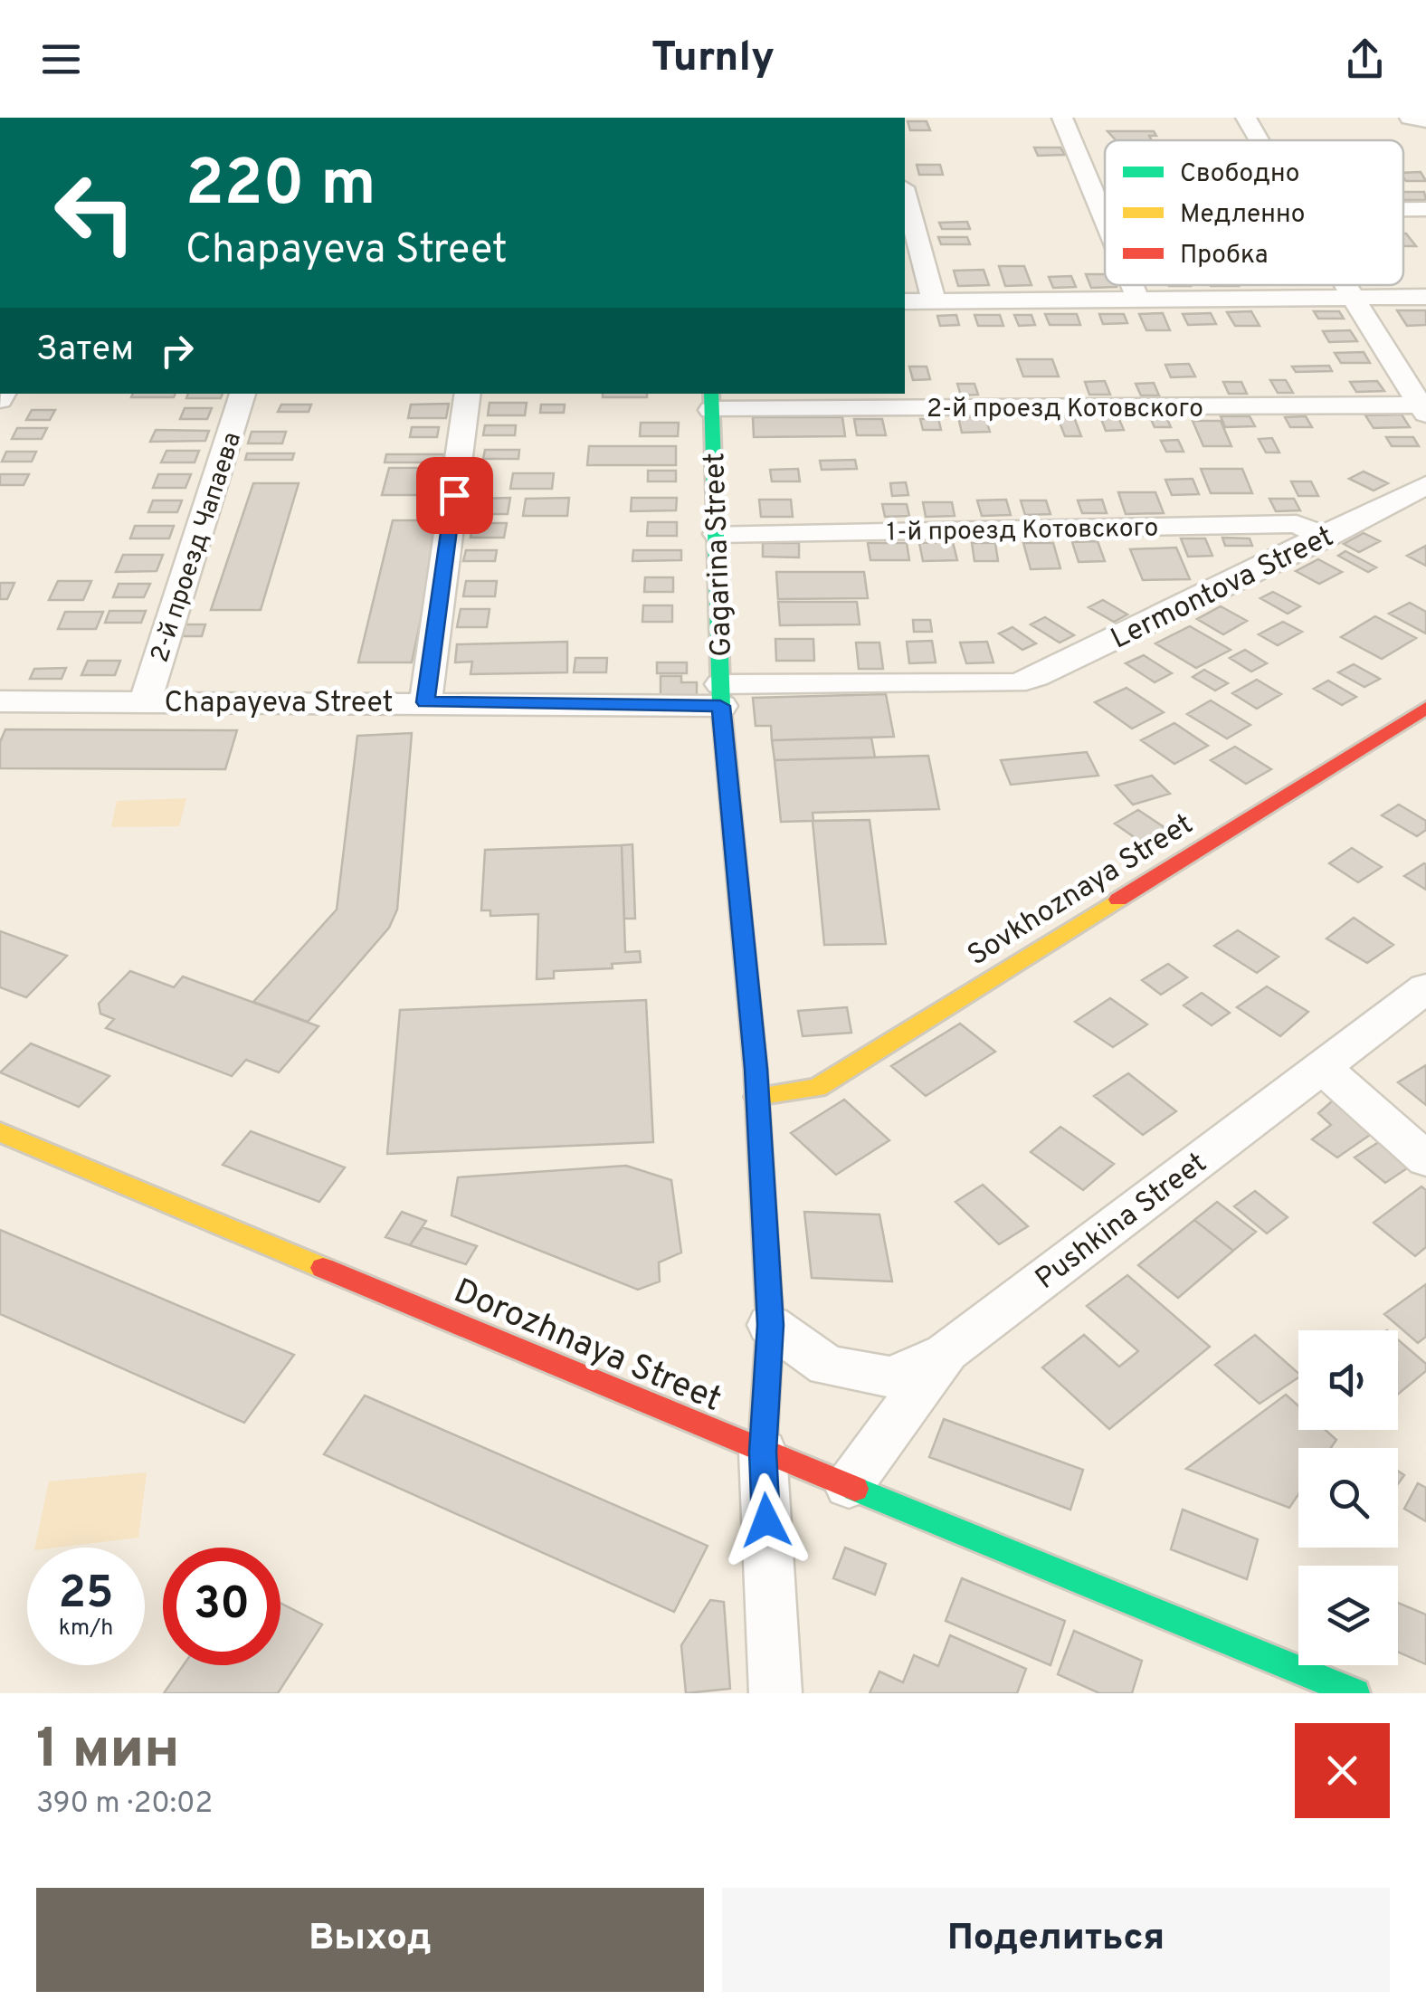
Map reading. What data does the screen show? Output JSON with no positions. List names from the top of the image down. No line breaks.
{"streets":{"street":["2-й проезд Котовского","1-й проезд Котовского","2-й проезд Чапаева","Gagarina Street","Lermontova Street","Chapayeva Street","Sovkhoznaya Street","Pushkina Street","Dorozhnaya Street"]},"crossings":[["2-й проезд Котовского","Gagarina Street"],["1-й проезд Котовского","Gagarina Street"],["1-й проезд Котовского","Lermontova Street"],["2-й проезд Чапаева","Chapayeva Street"],["Gagarina Street","Chapayeva Street"],["Gagarina Street","Sovkhoznaya Street"],["Gagarina Street","Dorozhnaya Street"],["Lermontova Street","Chapayeva Street"],["Pushkina Street","Dorozhnaya Street"]],"legend":["Свободно","Медленно","Пробка"],"page":{"header":"Turnly","turn":["220 m","Chapayeva Street"],"then":"Затем","speed":"25 km/h","limit":"30","heading":["1 мин","390 m · 20:02"],"buttons":["Выход","Поделиться"]}}
